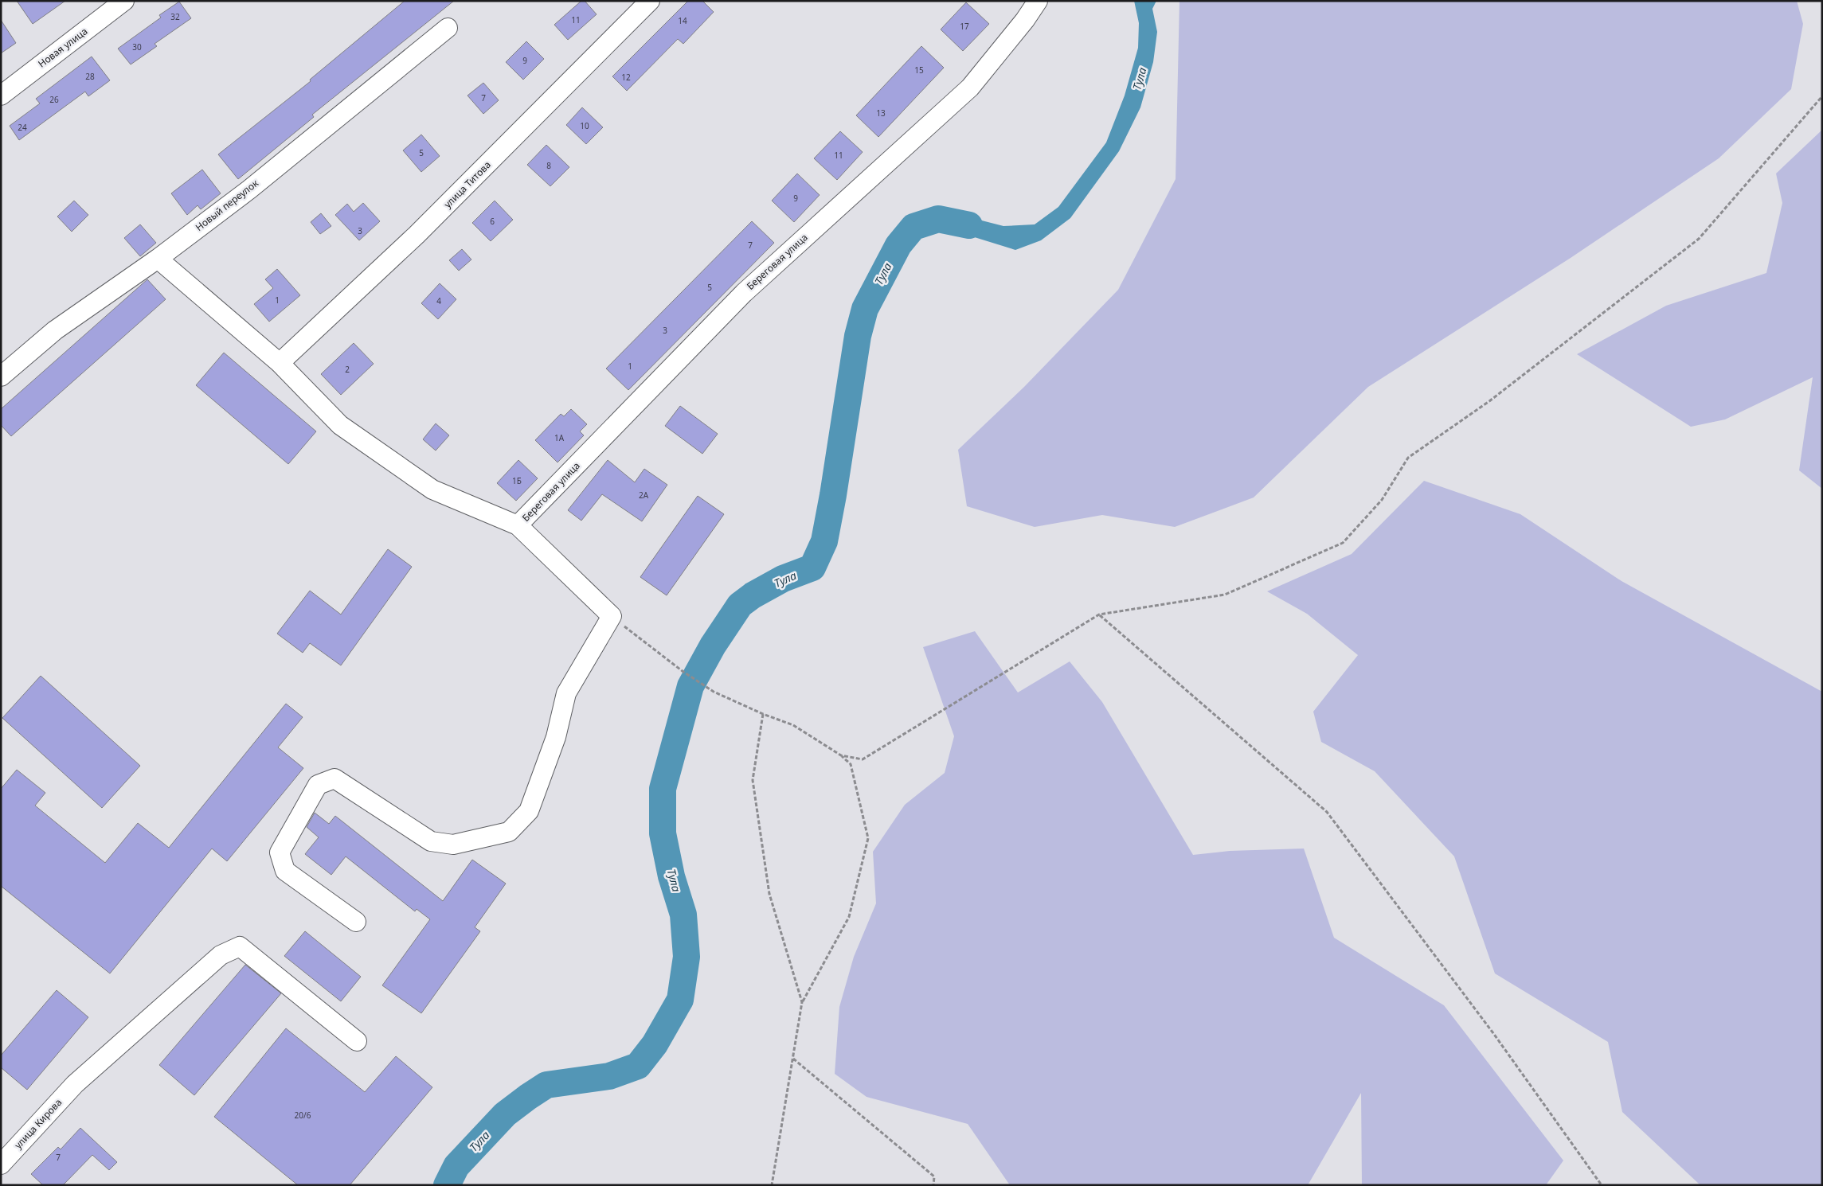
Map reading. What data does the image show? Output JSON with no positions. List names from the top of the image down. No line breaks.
{"streets":{"street":["Новая улица","улица Титова","Новый переулок","Береговая улица","улица Кирова"]},"water":["Тула"],"house_numbers":["32","11","14","17","30","9","15","28","12","7","26","13","10","24","5","11","8","9","6","3","7","5","1","4","3","1","2","1А","1Б","2А","20/6","7"]}
